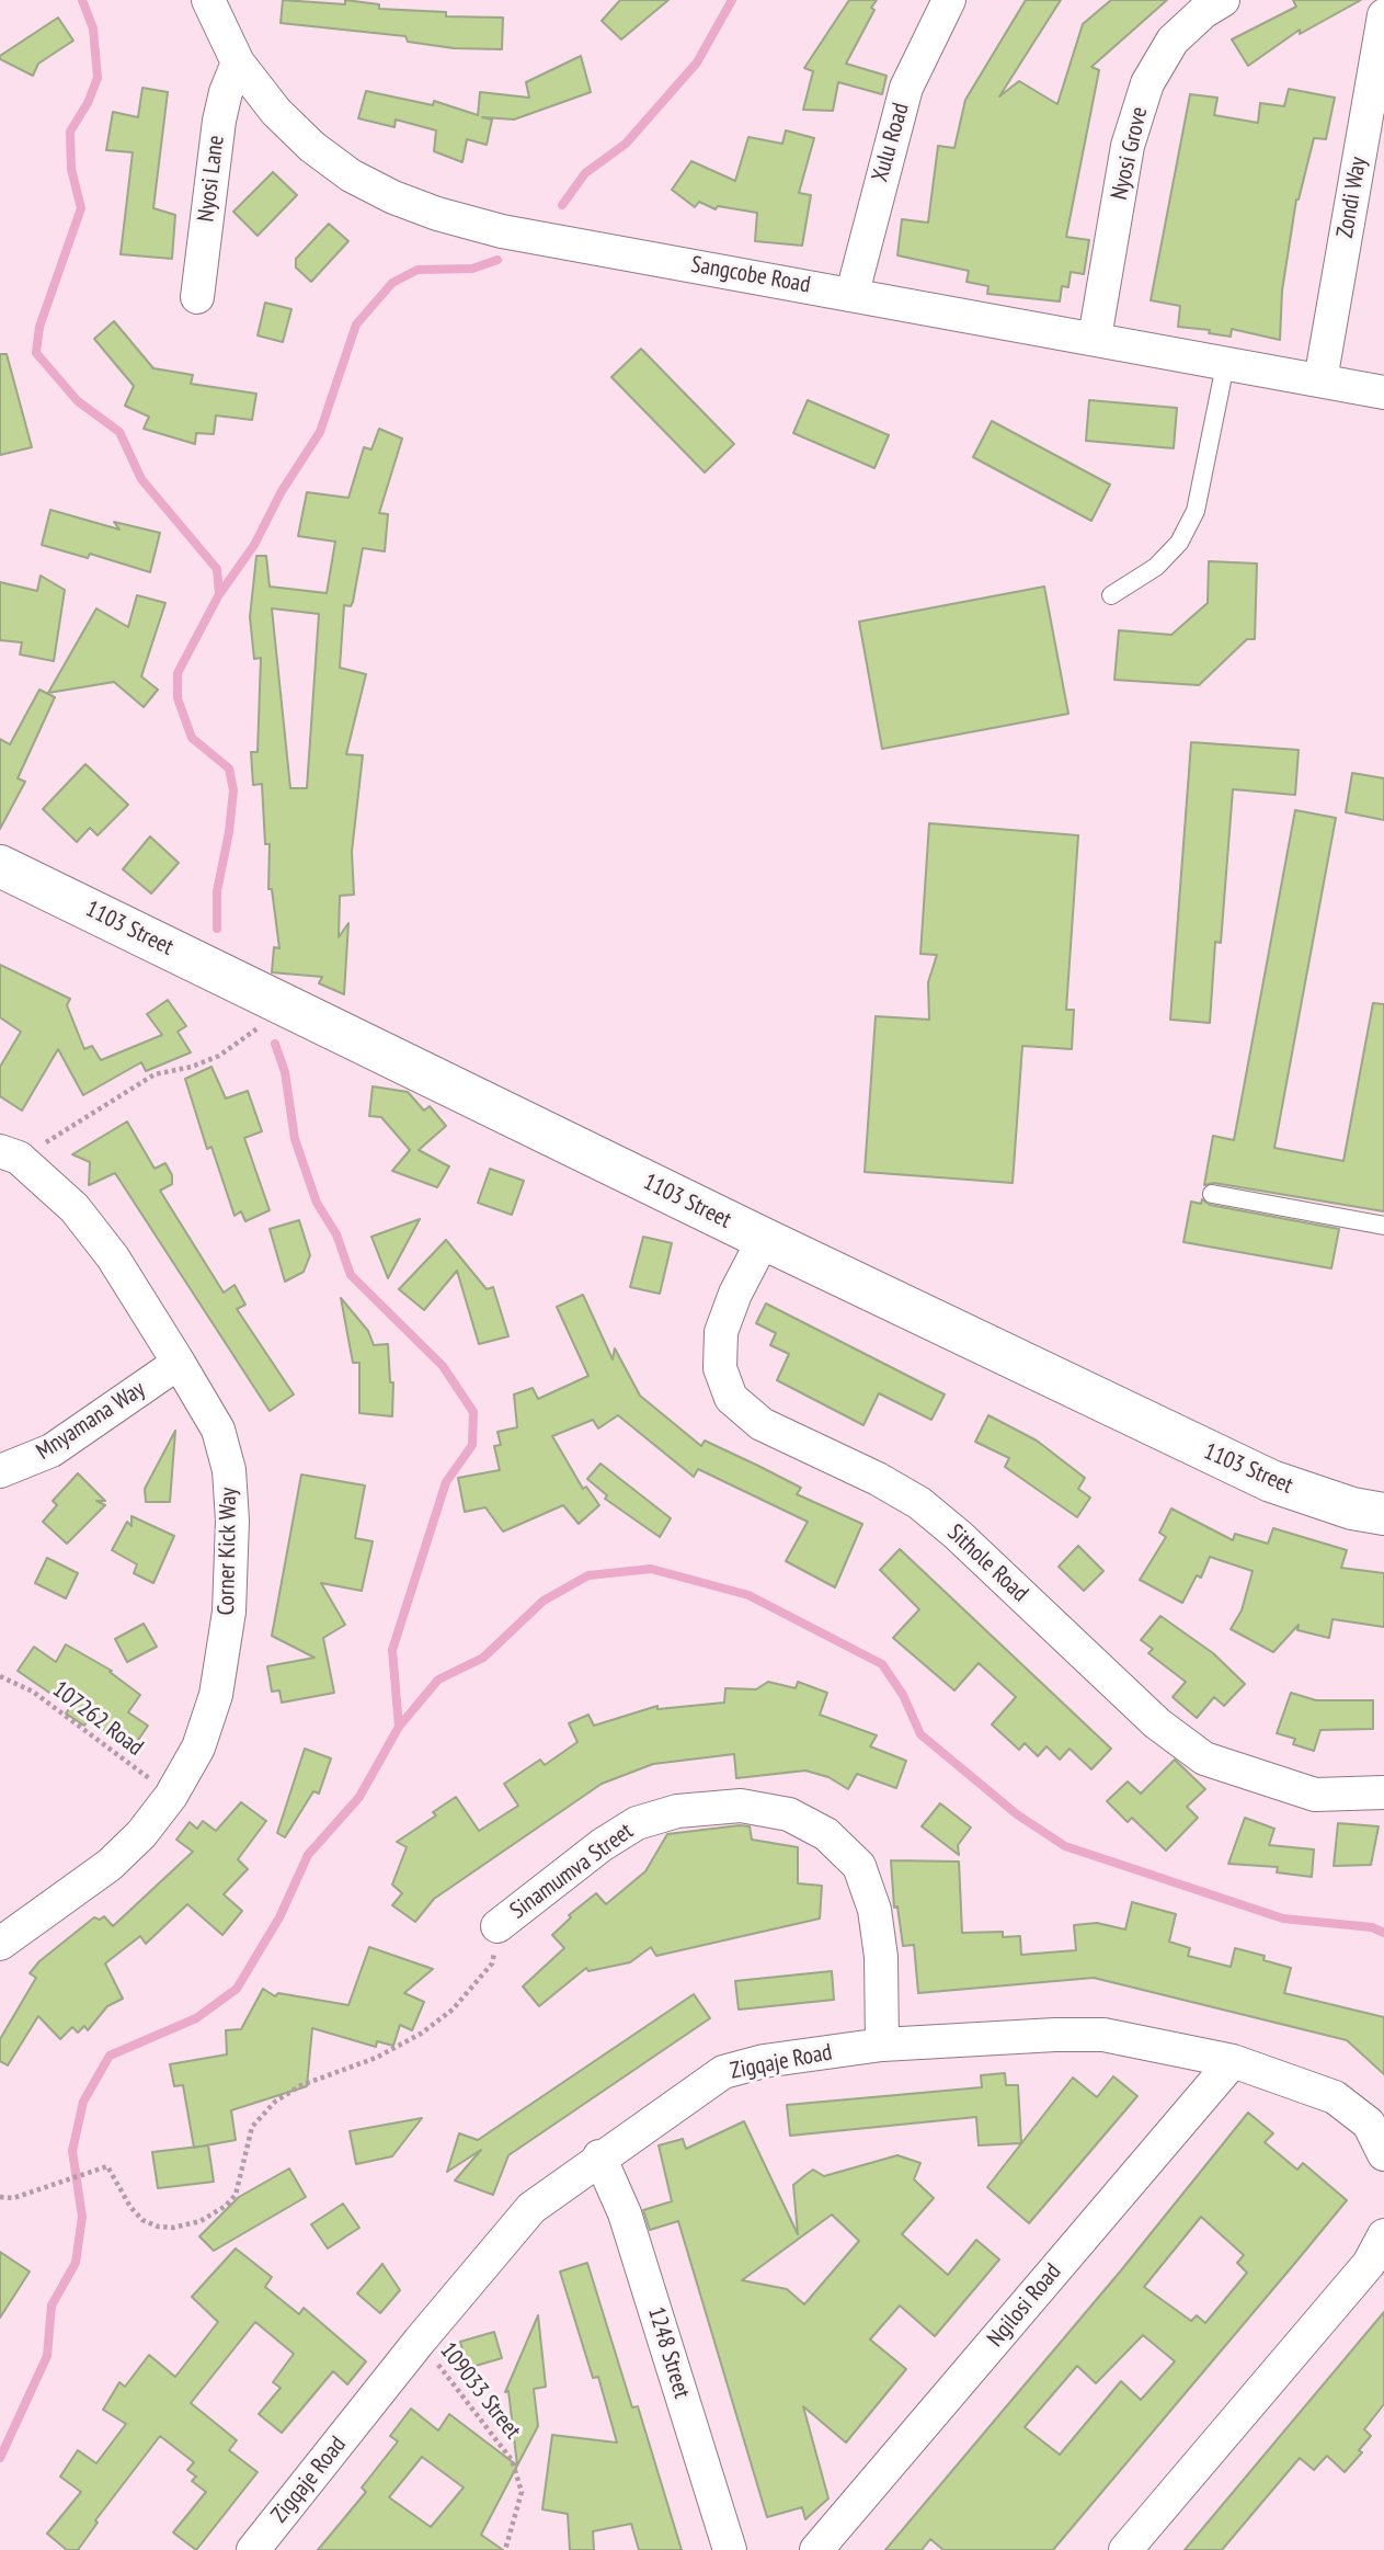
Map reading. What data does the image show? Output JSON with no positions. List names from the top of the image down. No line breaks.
{"streets":{"street":["Xulu Road","Nyosi Grove","Nyosi Lane","Zondi Way","Sangcobe Road","1103 Street","Mnyamana Way","Corner Kick Way","Sithole Road","Sinamumva Street","Zigqaje Road","Ngilosi Road","1248 Street"],"path":["107262 Road","109033 Street"]},"crossings":[["Xulu Road","Sangcobe Road"],["Nyosi Grove","Sangcobe Road"],["Nyosi Lane","Sangcobe Road"],["Zondi Way","Sangcobe Road"],["1103 Street","Sithole Road"],["Mnyamana Way","Corner Kick Way"],["Corner Kick Way","107262 Road"],["Sinamumva Street","Zigqaje Road"],["Zigqaje Road","Ngilosi Road"],["Zigqaje Road","1248 Street"],["Zigqaje Road","109033 Street"]]}
